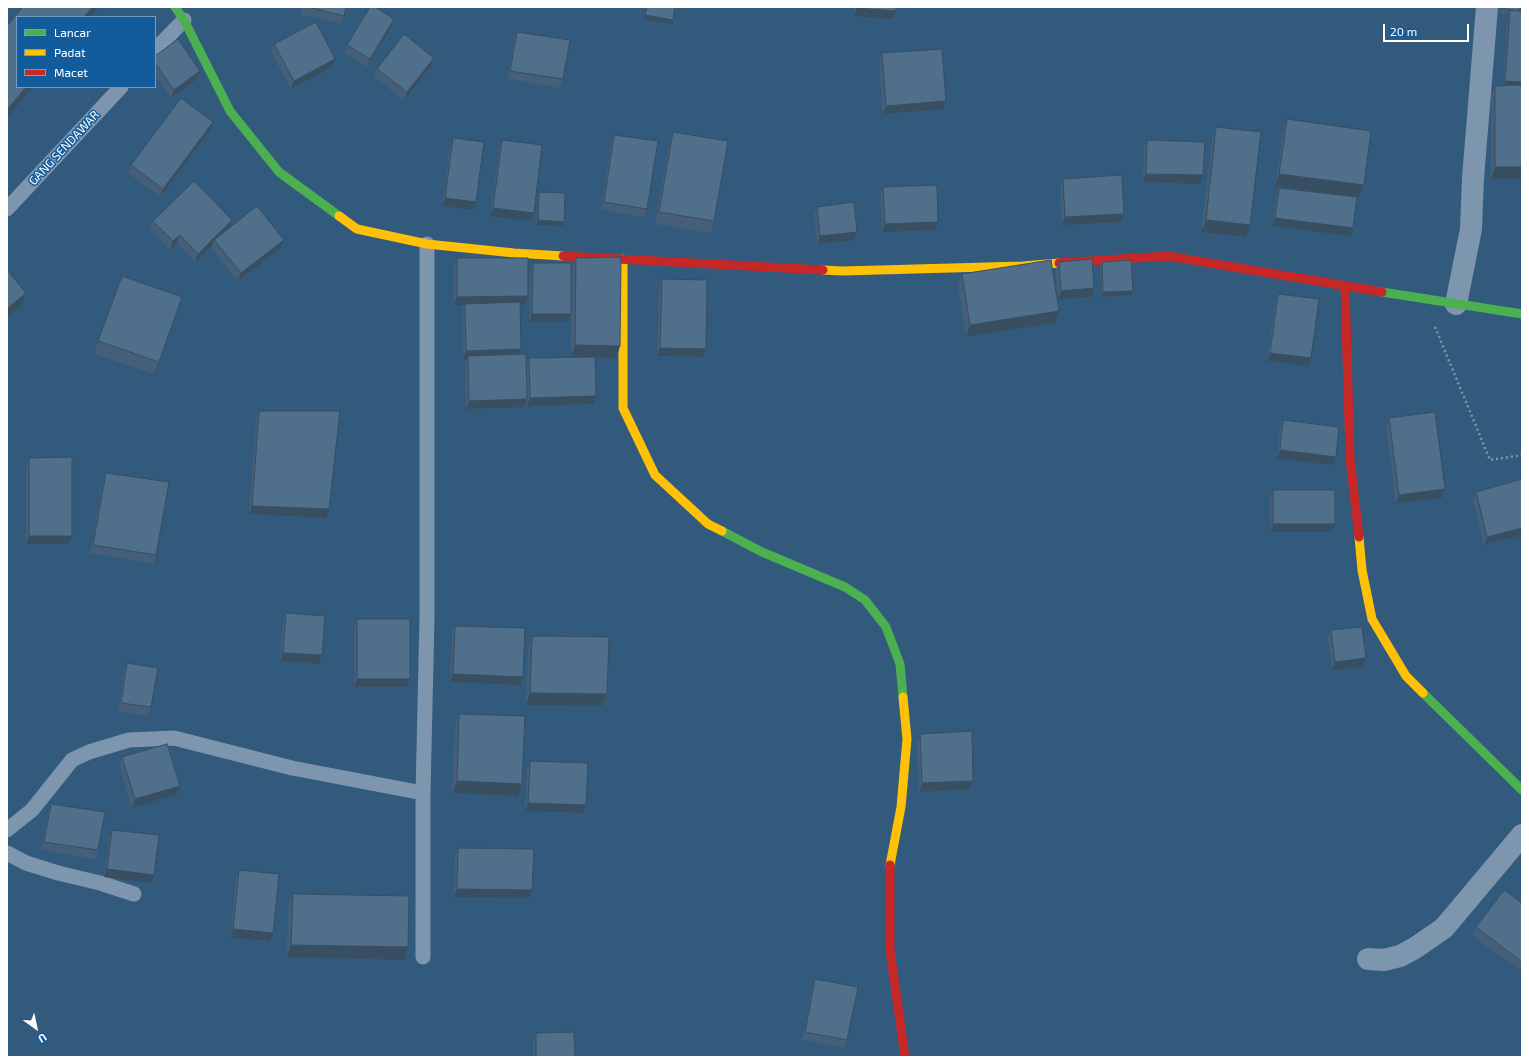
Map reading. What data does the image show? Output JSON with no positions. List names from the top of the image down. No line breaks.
{"streets":{"lane":["GANG SENDAWAR"]},"legend":["Lancar","Padat","Macet"],"scale_bar":"20 m","north":"bottom right"}
